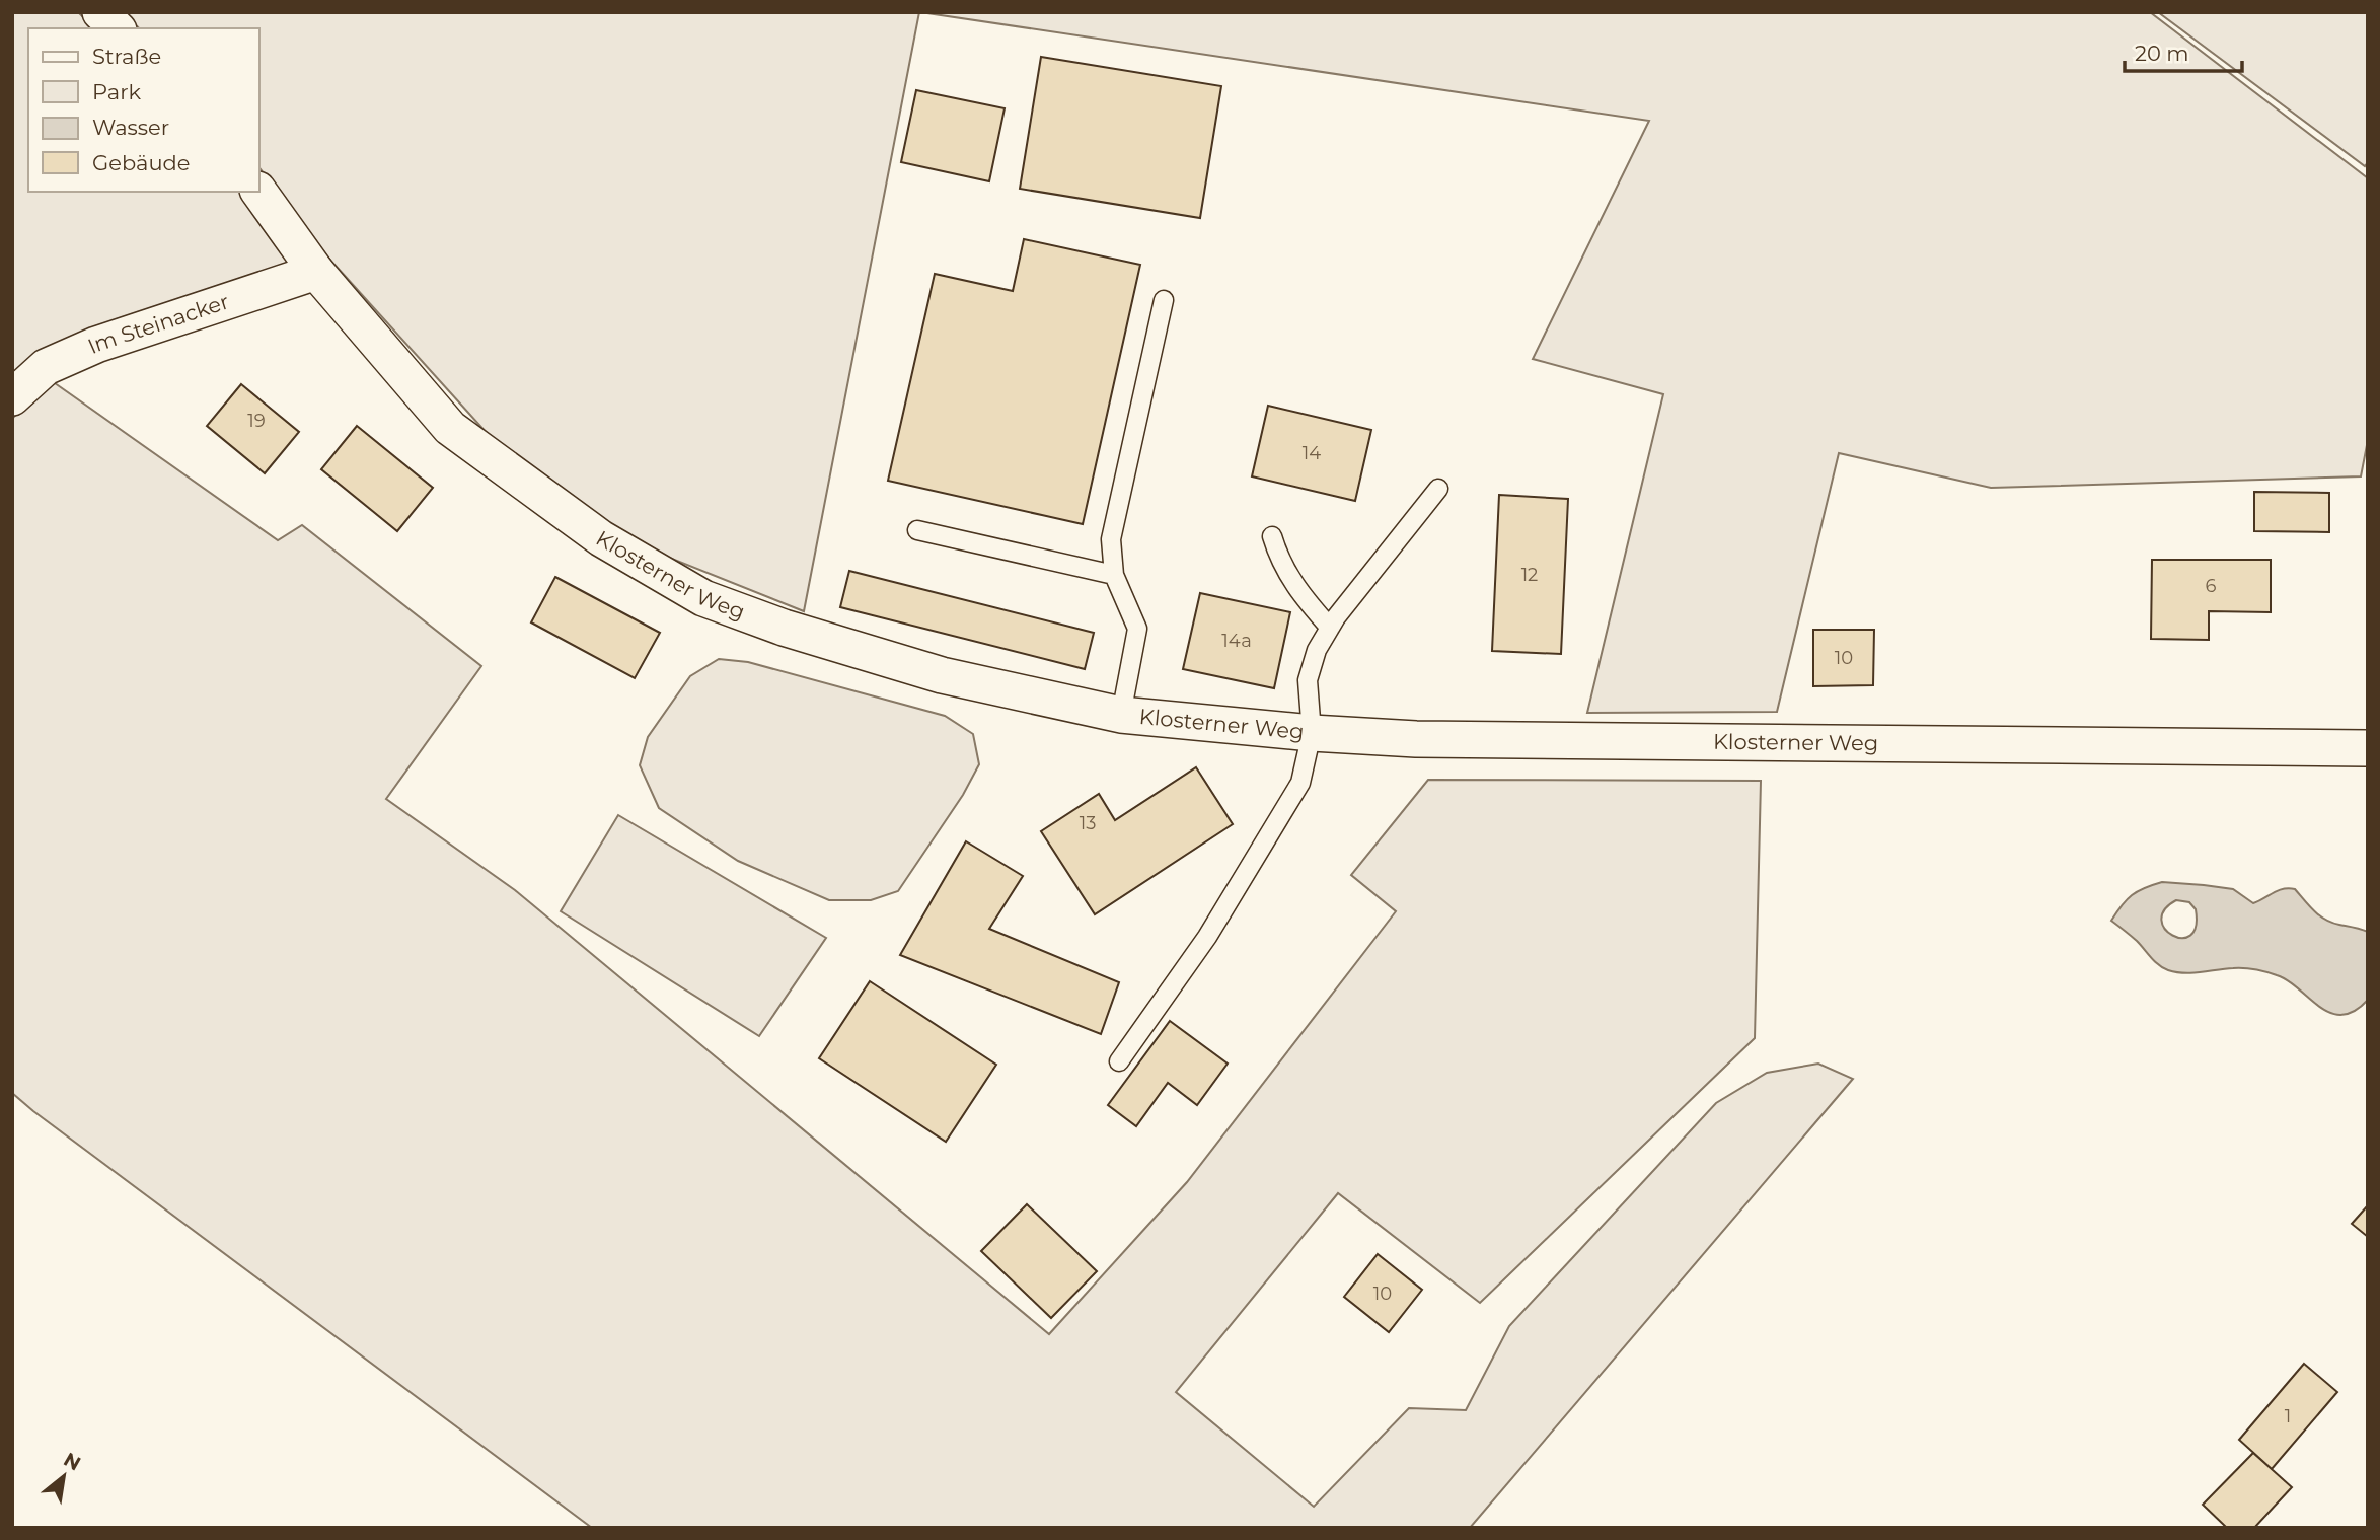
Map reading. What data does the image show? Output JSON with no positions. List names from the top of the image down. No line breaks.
{"streets":{"street":["Im Steinacker","Klosterner Weg"]},"crossings":[["Im Steinacker","Klosterner Weg"]],"house_numbers":["19","14","12","6","14a","10","13","10","1"],"legend":["Straße","Park","Wasser","Gebäude"],"scale_bar":"20 m","north":"top right"}
